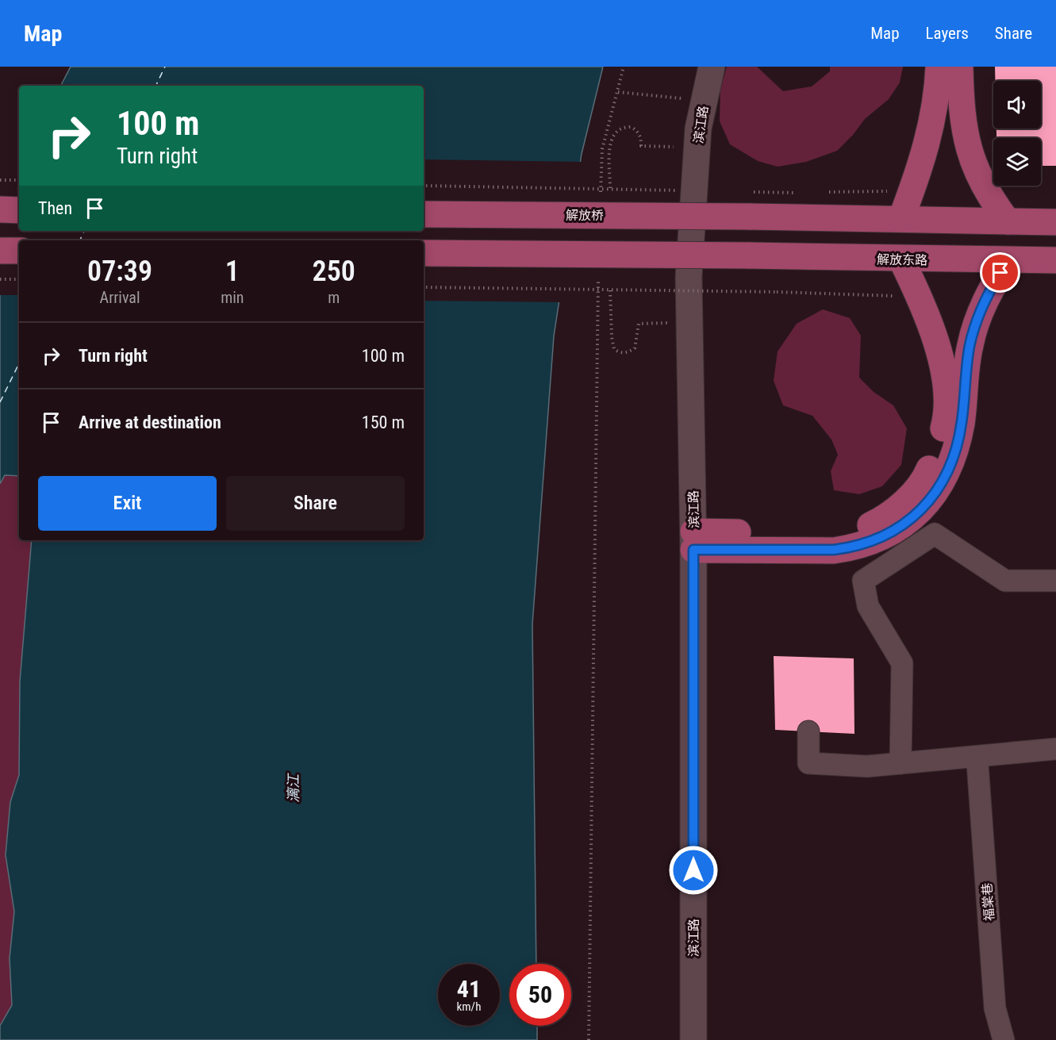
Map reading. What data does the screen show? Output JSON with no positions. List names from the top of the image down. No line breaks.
{"streets":{"main road":["滨江路","解放桥","解放东路"],"street":["福棠巷"]},"water":["漓江"],"page":{"header":"Map","nav":["Map","Layers","Share"],"turn":["100 m","Turn right"],"then":"Then","eta":["07:39","Arrival","1","min","250","m"],"list":[{"name":"Turn right","value":"100 m"},{"name":"Arrive at destination","value":"150 m"}],"buttons":["Exit","Share"],"speed":"41 km/h","limit":"50"}}
